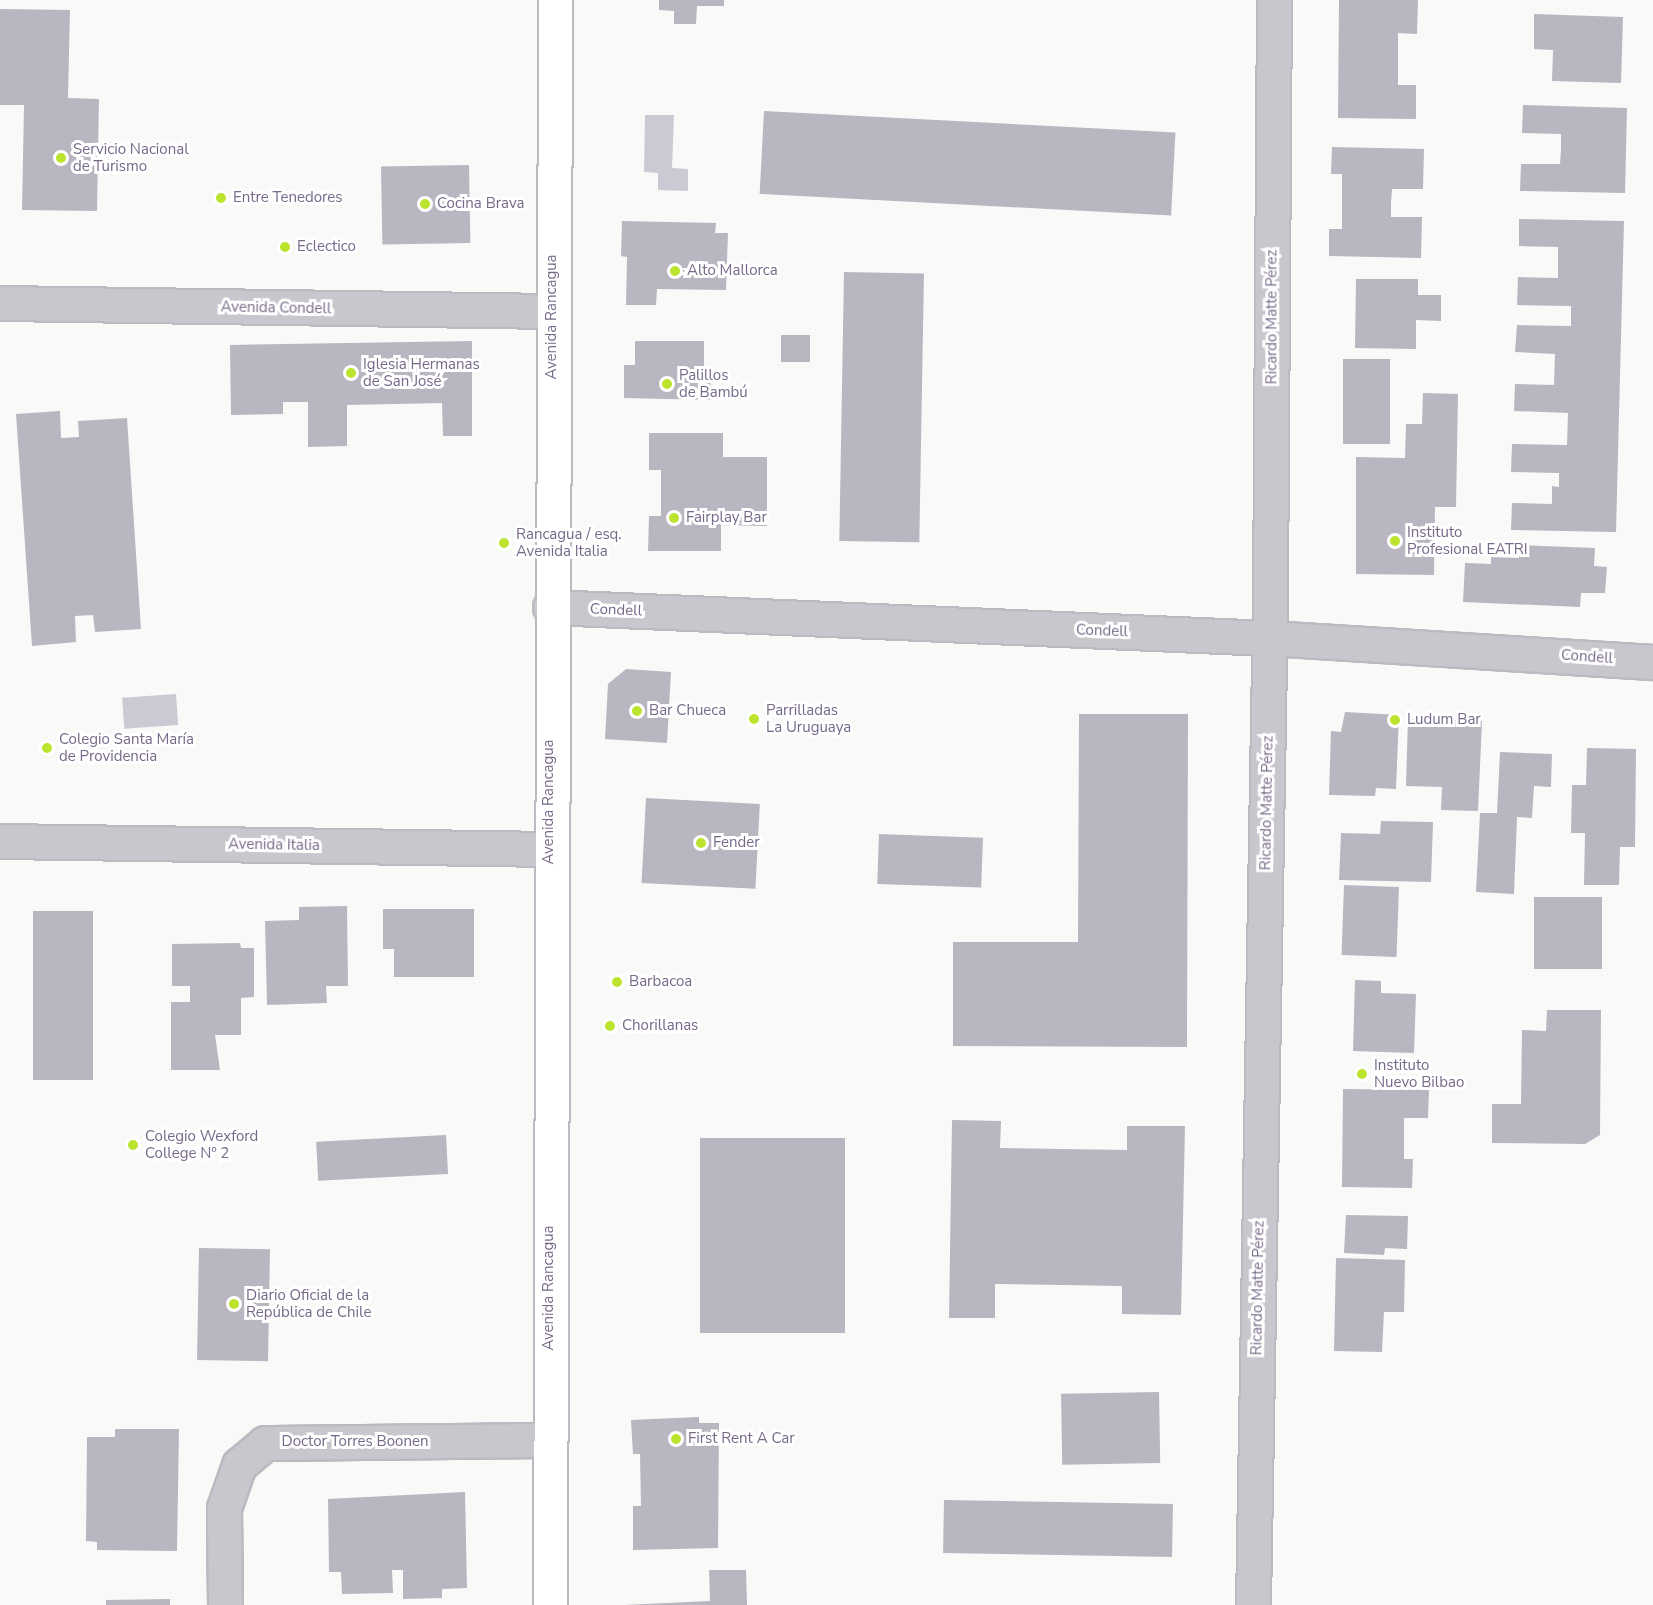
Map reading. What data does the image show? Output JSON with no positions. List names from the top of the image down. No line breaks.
{"streets":{"main road":["Avenida Rancagua"],"street":["Avenida Condell","Ricardo Matte Pérez","Condell","Avenida Italia","Doctor Torres Boonen"]},"crossings":[["Avenida Condell","Avenida Rancagua"],["Avenida Rancagua","Condell"],["Avenida Rancagua","Avenida Italia"],["Avenida Rancagua","Doctor Torres Boonen"],["Ricardo Matte Pérez","Condell"]],"places":["Servicio Nacional de Turismo","Entre Tenedores","Cocina Brava","Eclectico","Alto Mallorca","Iglesia Hermanas de San José","Palillos de Bambú","Fairplay Bar","Instituto Profesional EATRI","Rancagua / esq. Avenida Italia","Bar Chueca","Parrilladas La Uruguaya","Ludum Bar","Colegio Santa María de Providencia","Fender","Barbacoa","Chorillanas","Instituto Nuevo Bilbao","Colegio Wexford College Nº 2","Diario Oficial de la República de Chile","First Rent A Car"]}
